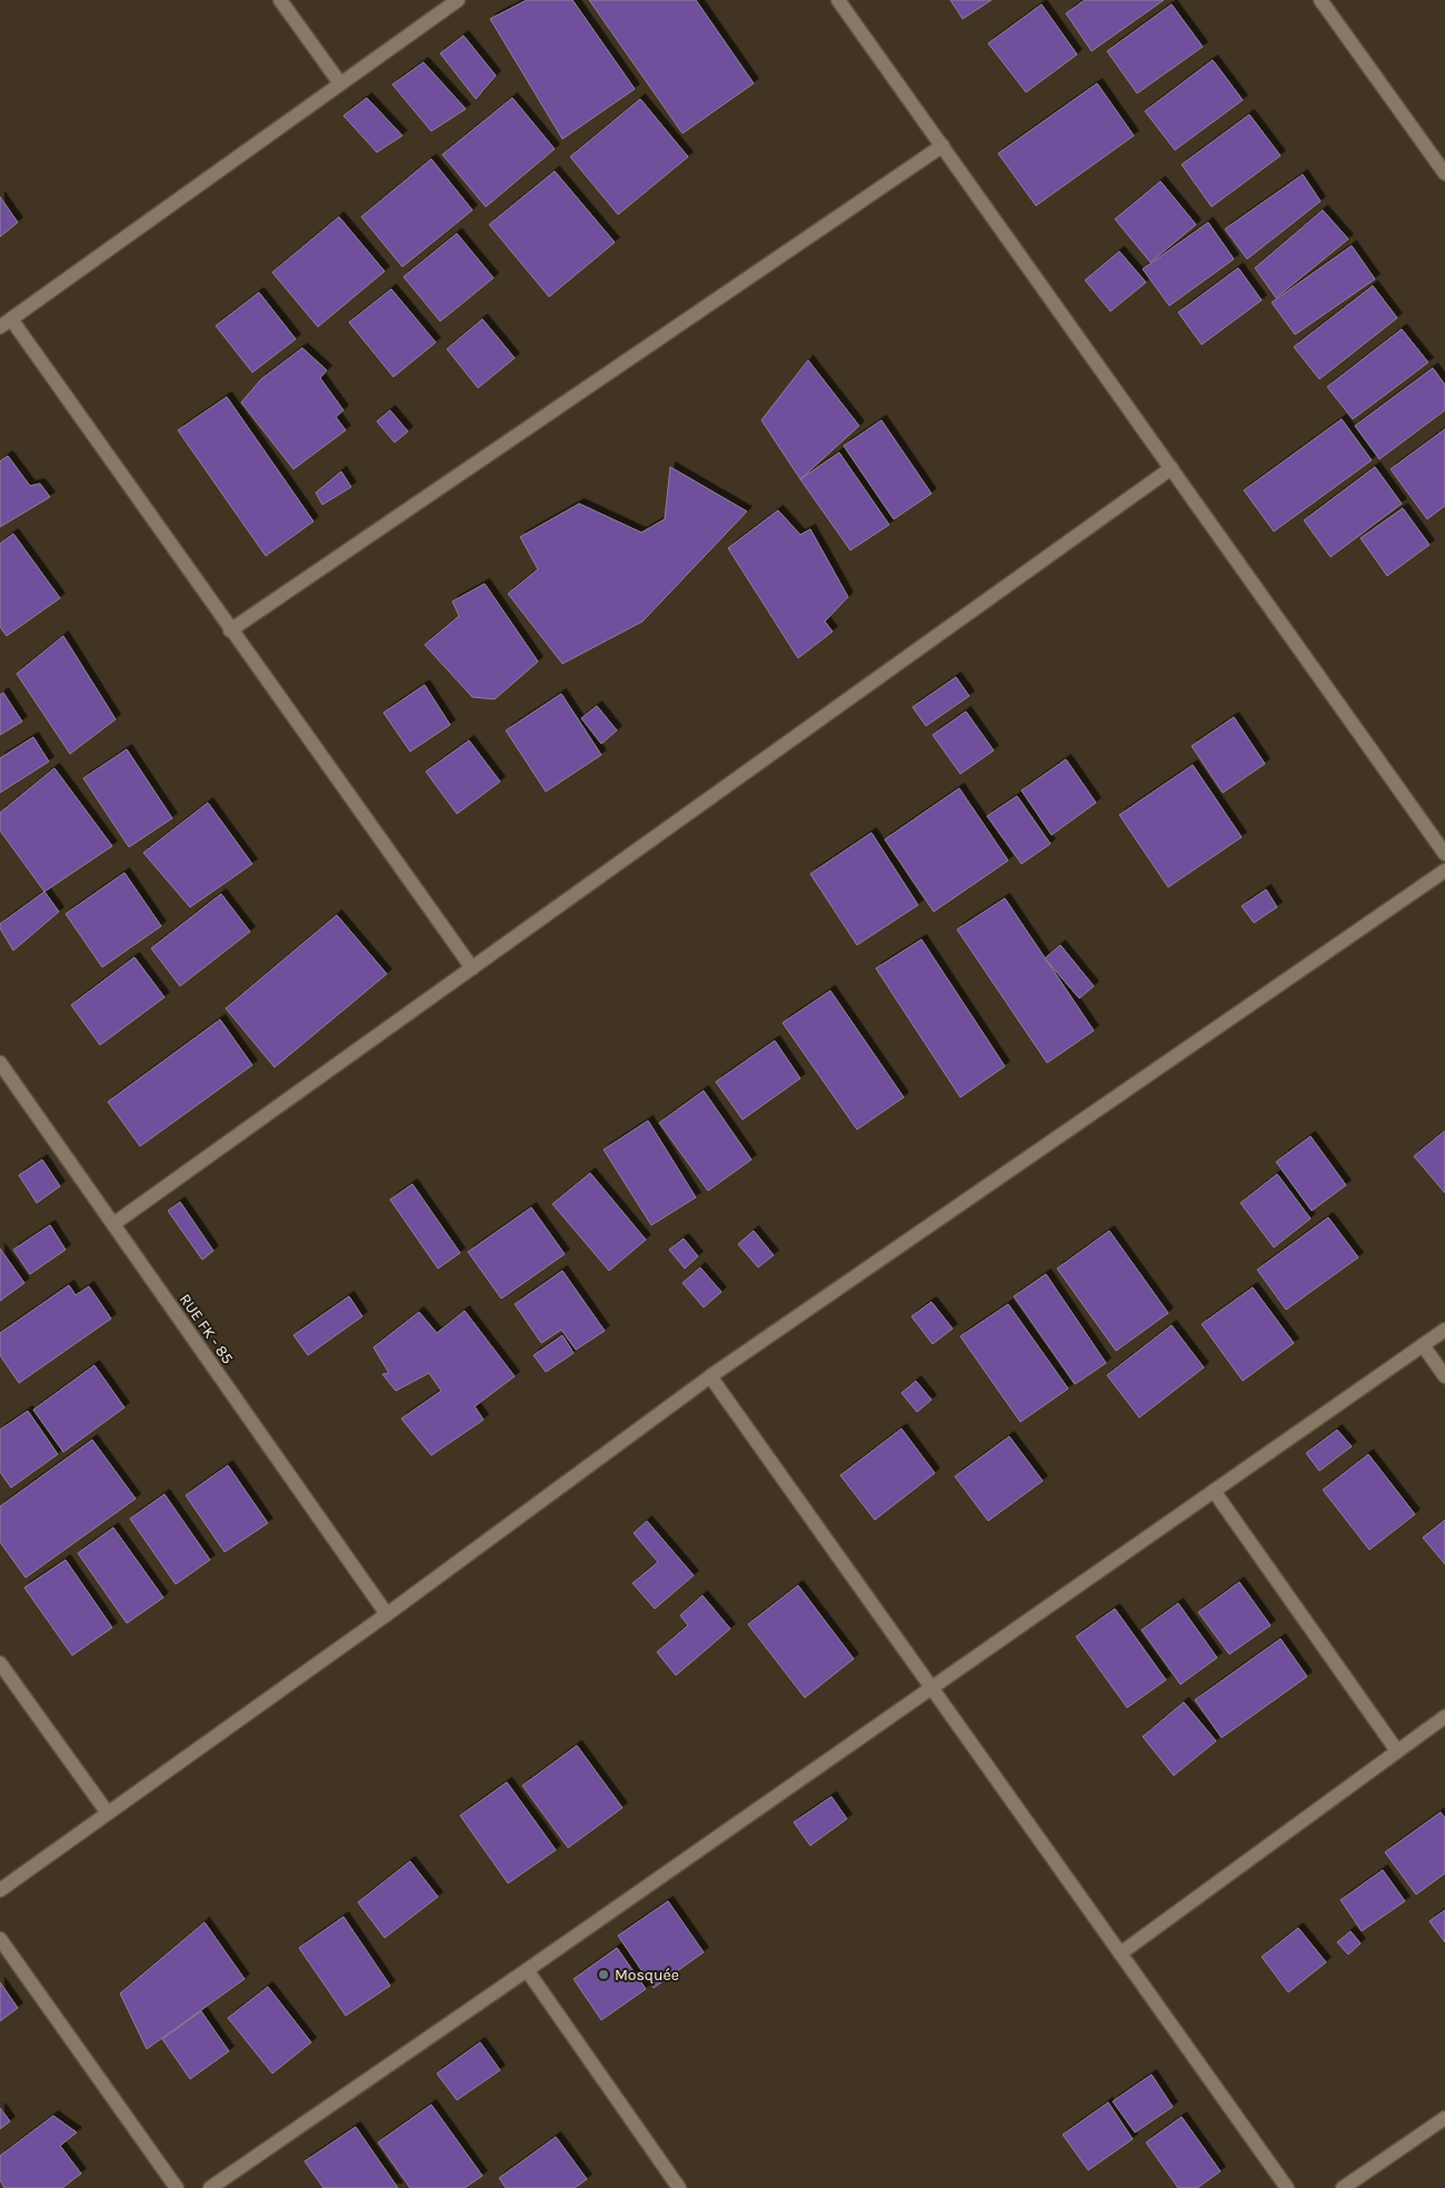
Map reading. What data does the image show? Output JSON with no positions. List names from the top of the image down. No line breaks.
{"streets":{"street":["RUE FK - 85"]},"places":["Mosquée"]}
